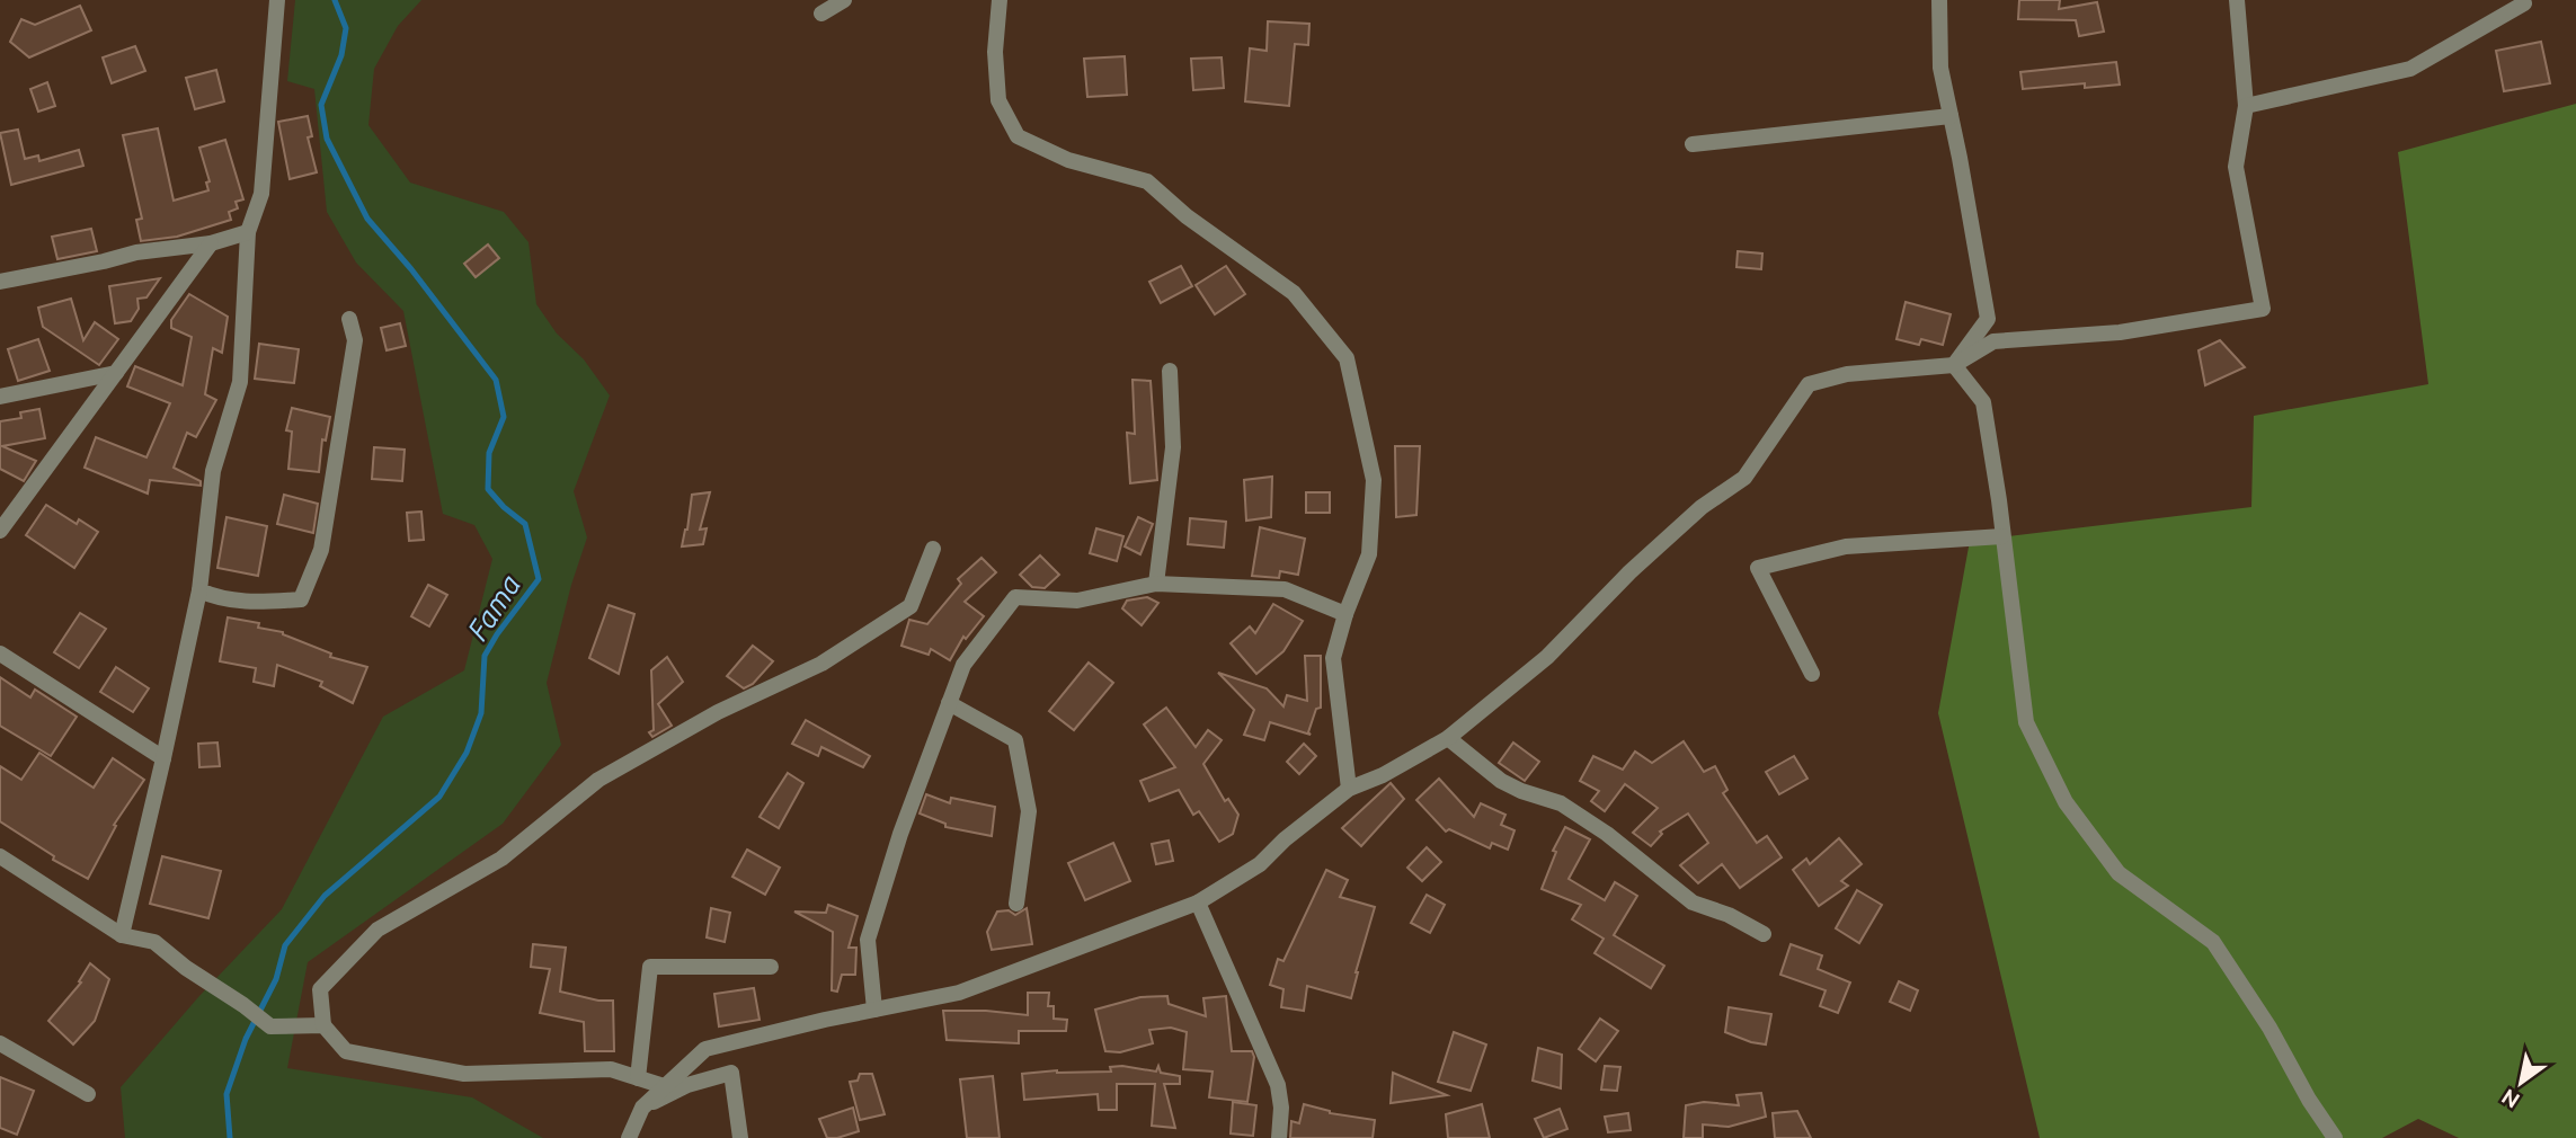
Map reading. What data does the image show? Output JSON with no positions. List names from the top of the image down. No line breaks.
{"water":["Fama"],"north":"bottom left"}
